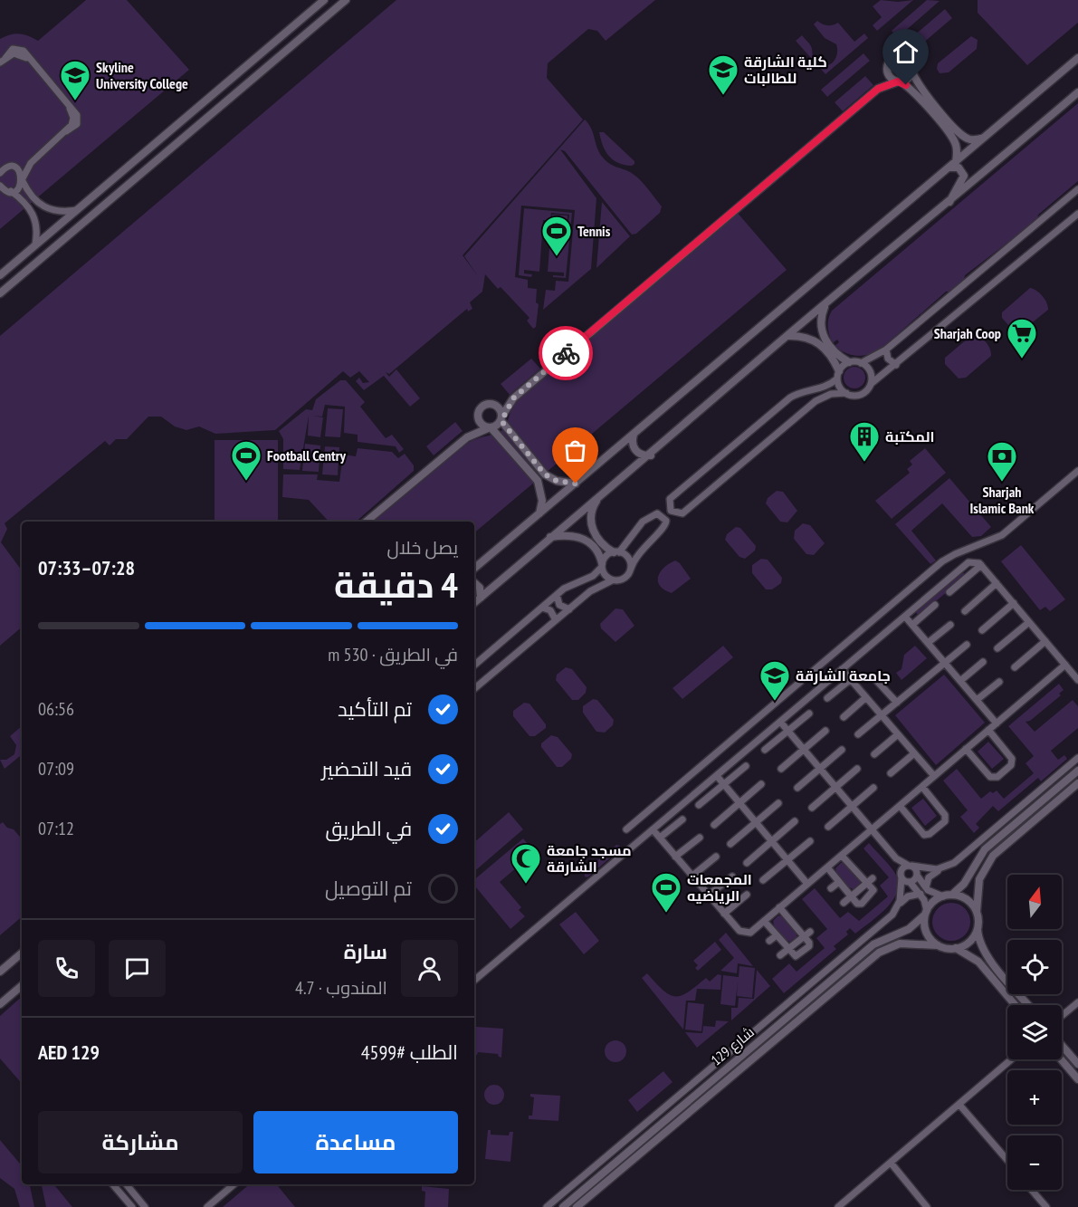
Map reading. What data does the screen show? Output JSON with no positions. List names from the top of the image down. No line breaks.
{"streets":{"street":["شارع 129"]},"places":{"school or university":["كلية الشارقة للطالبات","Skyline University College","جامعة الشارقة"],"sports":["Tennis","Football Centry","المجمعات الرياضيه"],"supermarket":["Sharjah Coop"],"building":["المكتبة"],"bank":["Sharjah Islamic Bank"],"mosque":["مسجد جامعة الشارقة"]},"north":"top","page":{"heading":["4 دقيقة","يصل خلال","07:28–07:33"],"panel":["سارة","المندوب · 4.7","الطلب #4599","AED 129"],"bar":"في الطريق · 530 m","list":[["تم التأكيد","06:56"],["قيد التحضير","07:09"],["في الطريق","07:12"],"تم التوصيل"],"map_buttons":["+","−"],"buttons":["مساعدة","مشاركة"]}}
